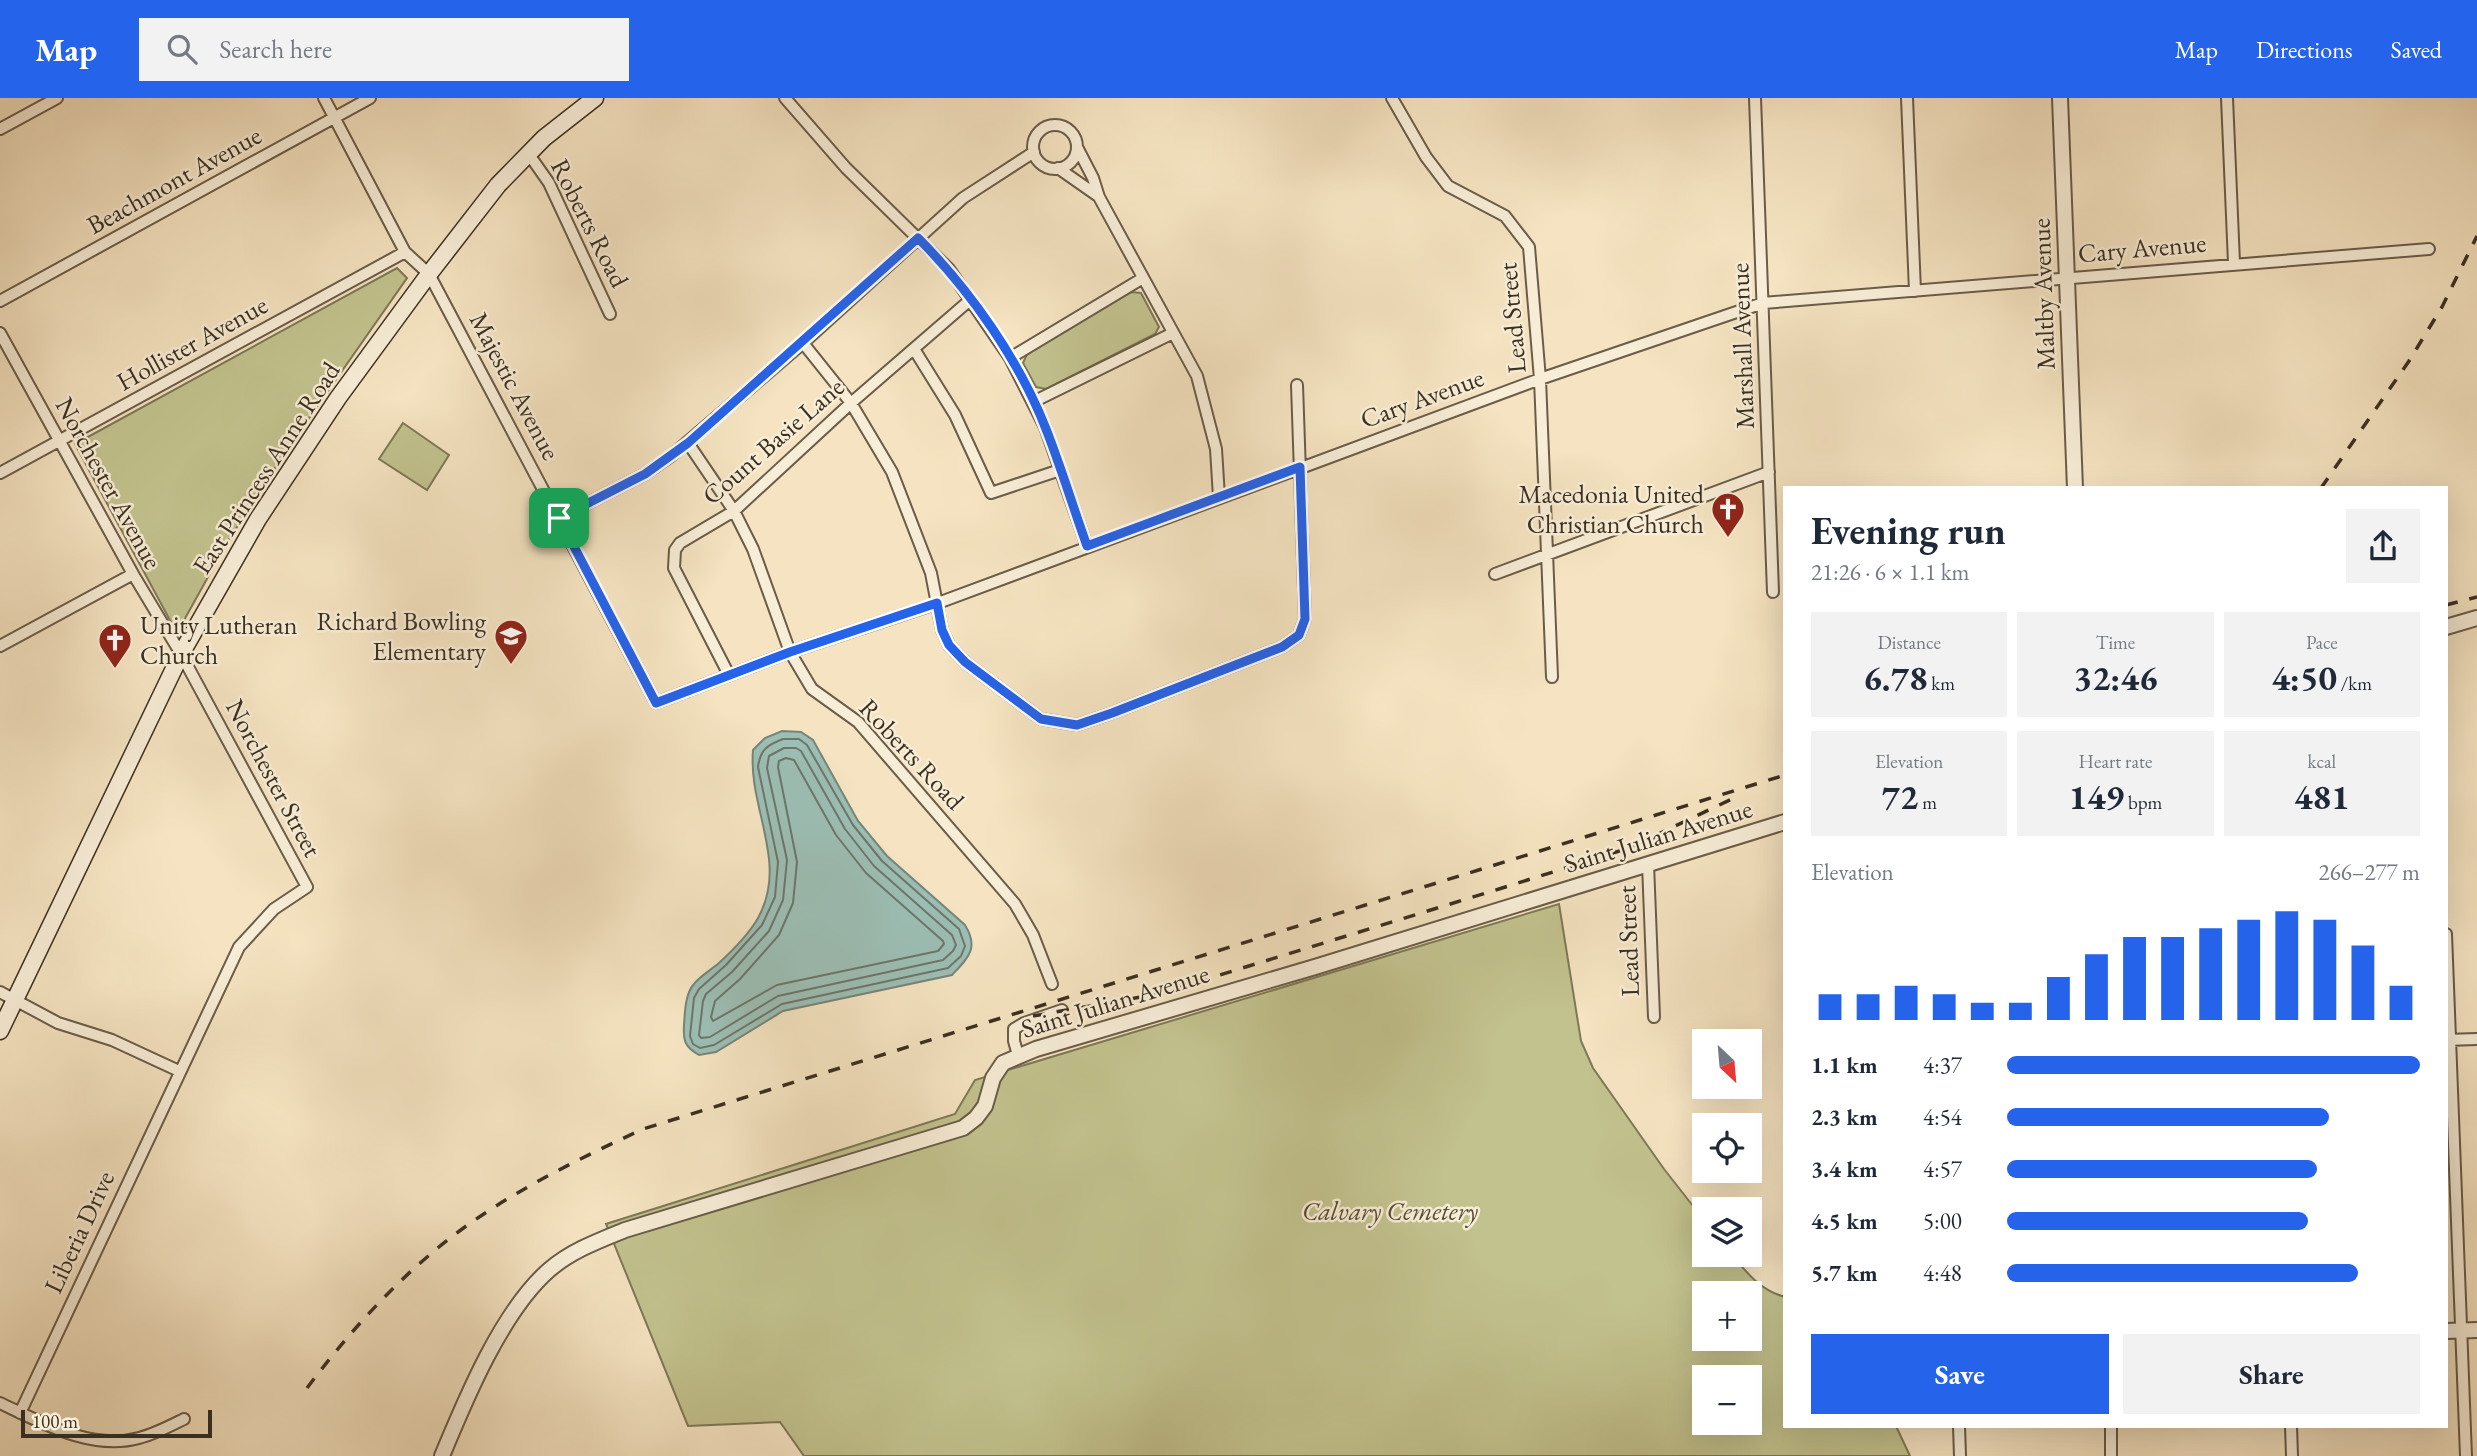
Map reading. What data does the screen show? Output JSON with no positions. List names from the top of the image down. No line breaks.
{"streets":{"main road":["East Princess Anne Road"],"street":["Beachmont Avenue","Roberts Road","Cary Avenue","Maltby Avenue","Lead Street","Hollister Avenue","Marshall Avenue","Majestic Avenue","Count Basie Lane","Norchester Avenue","Norchester Street","Saint Julian Avenue","Liberia Drive"]},"crossings":[["Beachmont Avenue","Majestic Avenue"],["Roberts Road","Cary Avenue"],["Roberts Road","Count Basie Lane"],["Roberts Road","East Princess Anne Road"],["Cary Avenue","Maltby Avenue"],["Cary Avenue","Lead Street"],["Cary Avenue","Marshall Avenue"],["Cary Avenue","Majestic Avenue"],["Cary Avenue","Count Basie Lane"],["Lead Street","Saint Julian Avenue"],["Hollister Avenue","Majestic Avenue"],["Hollister Avenue","Norchester Avenue"],["Majestic Avenue","East Princess Anne Road"],["East Princess Anne Road","Norchester Avenue"],["East Princess Anne Road","Norchester Street"],["Norchester Avenue","Norchester Street"],["Norchester Street","Liberia Drive"]],"parks":["Calvary Cemetery"],"places":{"church":["Macedonia United Christian Church","Unity Lutheran Church"],"school or university":["Richard Bowling Elementary"]},"scale_bar":"100 m","north":"bottom right","page":{"header":"Map","search":"Search here","nav":["Map","Directions","Saved"],"heading":["Evening run","21:26 · 6 × 1.1 km"],"stats":[["Distance","6.78 km"],["Time","32:46"],["Pace","4:50 /km"],["Elevation","72 m"],["Heart rate","149 bpm"],["kcal","481"]],"chart":["Elevation","266–277 m"],"map_buttons":["+","−"],"list":[{"name":"1.1 km","note":"4:37"},{"name":"2.3 km","note":"4:54"},{"name":"3.4 km","note":"4:57"},{"name":"4.5 km","note":"5:00"},{"name":"5.7 km","note":"4:48"}],"buttons":["Save","Share"],"scale":"100 m"}}
